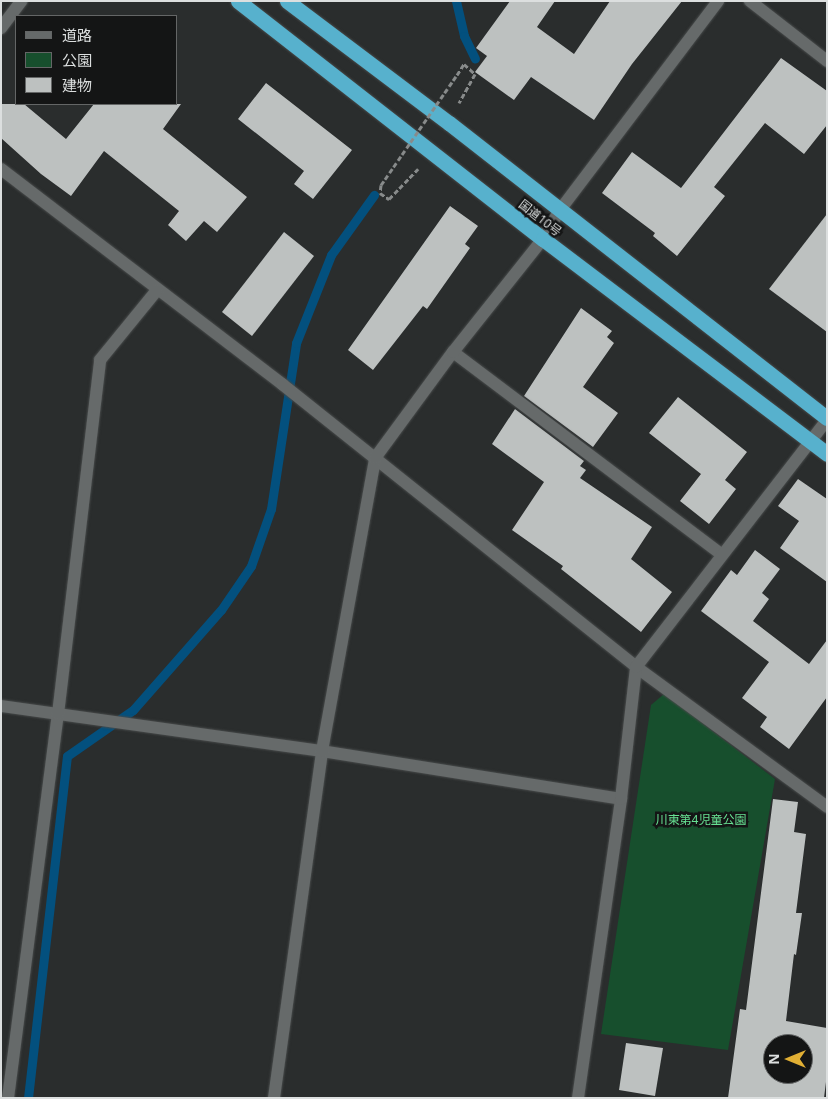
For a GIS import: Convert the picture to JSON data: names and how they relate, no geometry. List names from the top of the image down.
{
  "streets": {
    "highway": ["国道10号"]
  },
  "parks": ["川東第4児童公園"],
  "legend": ["道路", "公園", "建物"],
  "north": "left"
}
